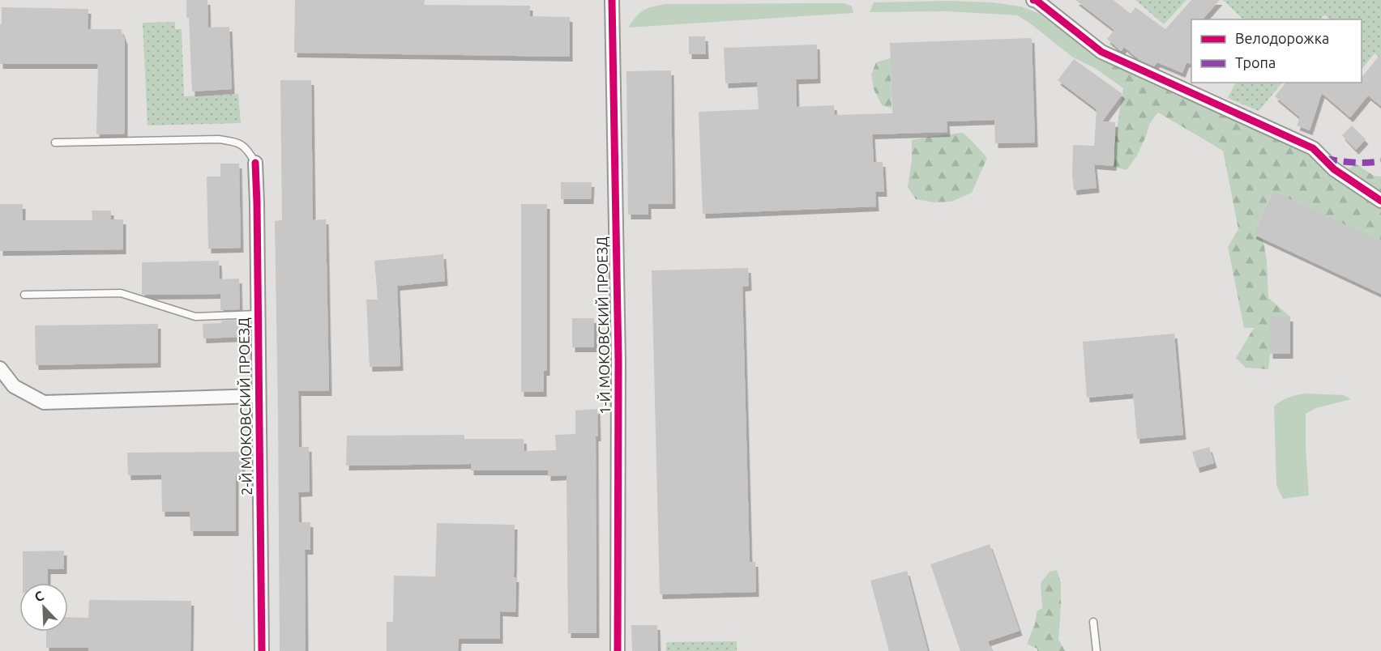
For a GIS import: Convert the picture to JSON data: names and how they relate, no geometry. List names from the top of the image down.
{
  "streets": {
    "street": ["1-Й МОКОВСКИЙ ПРОЕЗД", "2-Й МОКОВСКИЙ ПРОЕЗД"]
  },
  "legend": ["Велодорожка", "Тропа"],
  "north": "top left"
}
